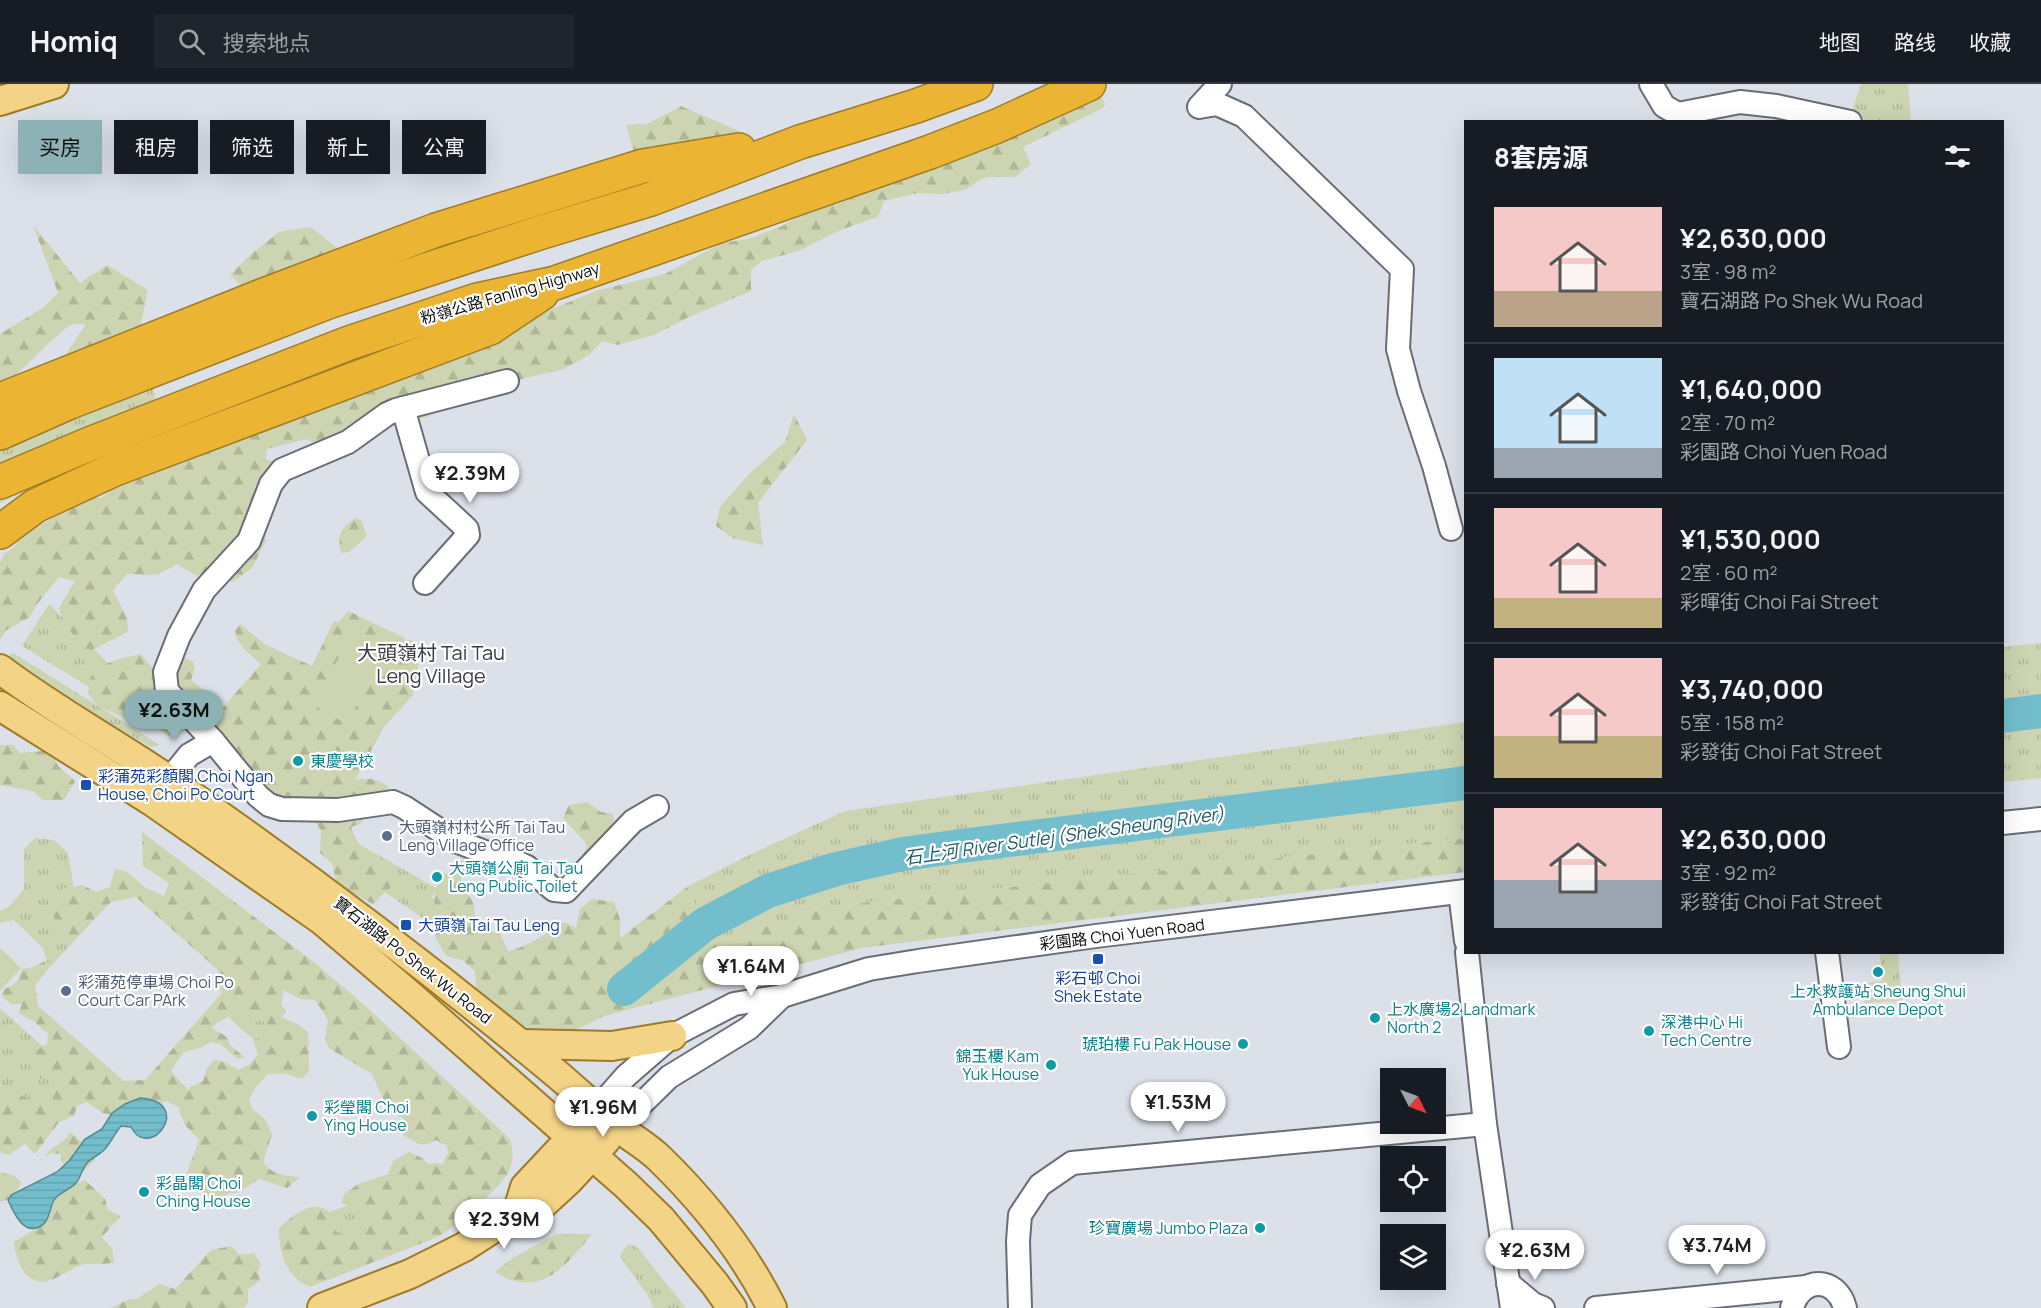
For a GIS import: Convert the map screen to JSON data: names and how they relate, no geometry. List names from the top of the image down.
{
  "streets": {
    "highway": ["粉嶺公路 Fanling Highway"],
    "main road": ["彩園路 Choi Yuen Road", "寶石湖路 Po Shek Wu Road"]
  },
  "crossings": [
    ["彩園路 Choi Yuen Road", "寶石湖路 Po Shek Wu Road"]
  ],
  "districts": ["大頭嶺村 Tai Tau Leng Village"],
  "water": ["石上河 River Sutlej (Shek Sheung River)"],
  "places": {
    "other": [
      "東慶學校",
      "大頭嶺村村公所 Tai Tau Leng Village Office",
      "大頭嶺公廁 Tai Tau Leng Public Toilet",
      "上水救護站 Sheung Shui Ambulance Depot",
      "彩蒲苑停車場 Choi Po Court Car PArk",
      "上水廣場2 Landmark North 2",
      "深港中心 Hi Tech Centre",
      "琥珀樓 Fu Pak House",
      "錦玉樓 Kam Yuk House",
      "彩瑩閣 Choi Ying House",
      "彩晶閣 Choi Ching House",
      "珍寶廣場 Jumbo Plaza"
    ],
    "transit": ["彩蒲苑彩顏閣 Choi Ngan House, Choi Po Court", "大頭嶺 Tai Tau Leng", "彩石邨 Choi Shek Estate"]
  },
  "north": "bottom right",
  "page": {
    "header": "Homiq",
    "search": "搜索地点",
    "nav": ["地图", "路线", "收藏"],
    "chip": [
      "买房",
      "租房",
      "筛选",
      "新上",
      "公寓"
    ],
    "heading": "8套房源",
    "list": [
      {
        "name": "¥2,630,000",
        "note": "3室 · 98 m² · 寶石湖路 Po Shek Wu Road"
      },
      {
        "name": "¥1,640,000",
        "note": "2室 · 70 m² · 彩園路 Choi Yuen Road"
      },
      {
        "name": "¥1,530,000",
        "note": "2室 · 60 m² · 彩暉街 Choi Fai Street"
      },
      {
        "name": "¥3,740,000",
        "note": "5室 · 158 m² · 彩發街 Choi Fat Street"
      },
      {
        "name": "¥2,630,000",
        "note": "3室 · 92 m² · 彩發街 Choi Fat Street"
      }
    ],
    "price": [
      "¥2.39M",
      "¥2.63M",
      "¥1.64M",
      "¥1.53M",
      "¥1.96M",
      "¥2.39M",
      "¥3.74M",
      "¥2.63M"
    ]
  }
}
